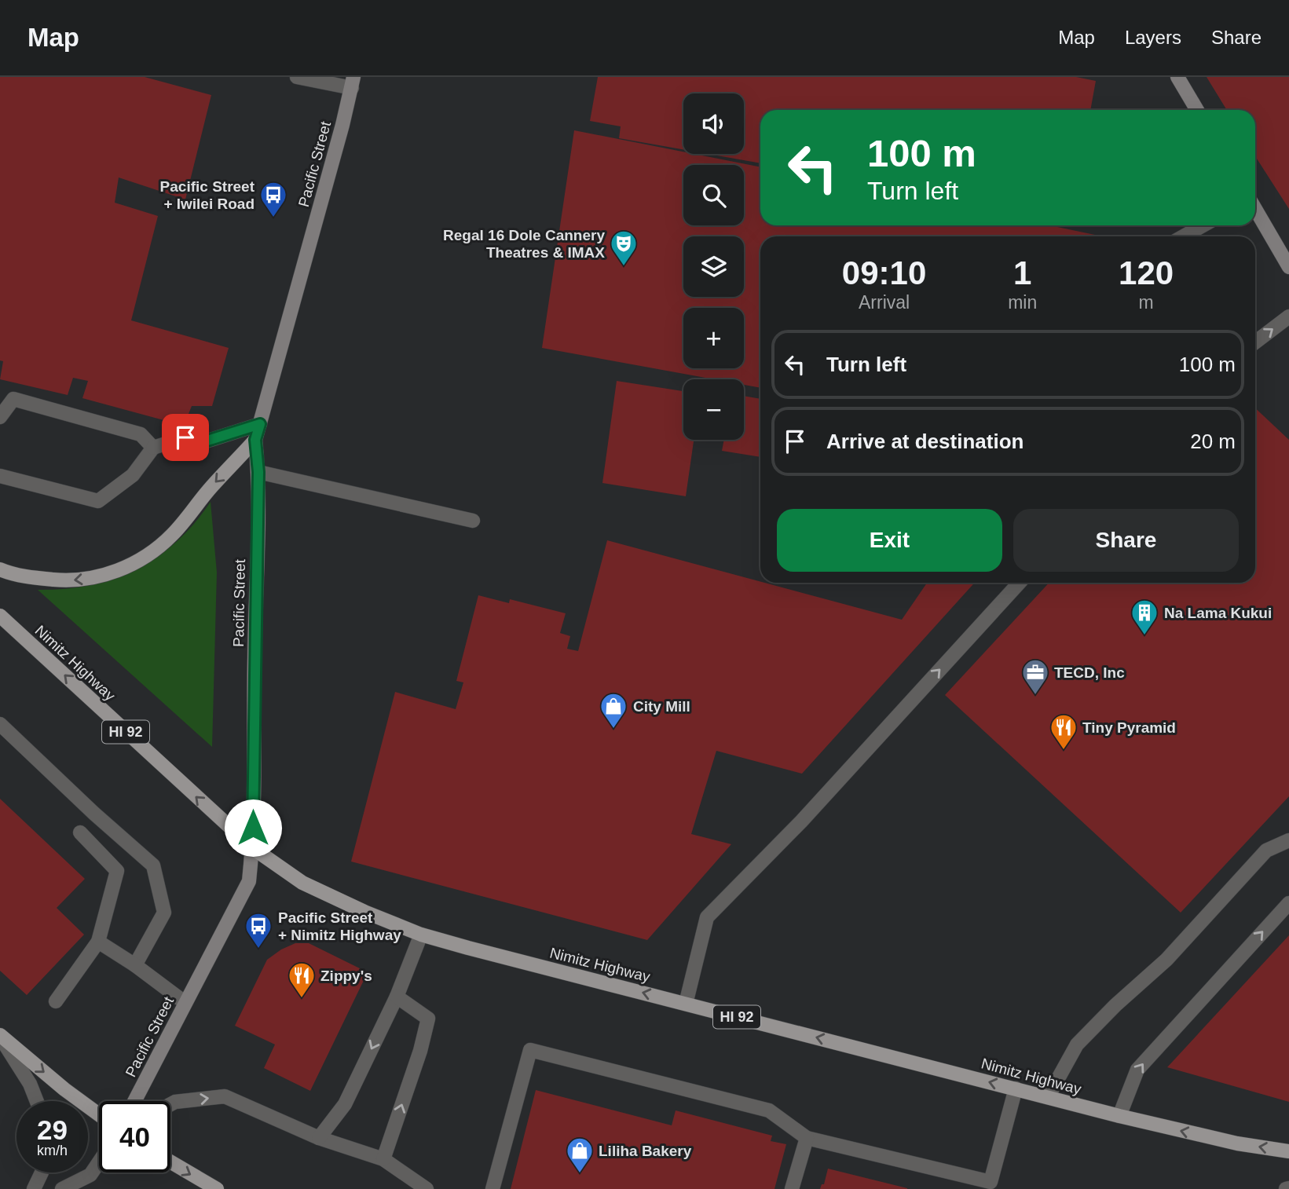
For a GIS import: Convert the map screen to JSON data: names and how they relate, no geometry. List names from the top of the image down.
{
  "streets": {
    "main road": ["Nimitz Highway", "HI 92"],
    "street": ["Pacific Street"]
  },
  "crossings": [
    ["Pacific Street", "Nimitz Highway"]
  ],
  "one_way": ["Nimitz Highway"],
  "places": {
    "bus stop": ["Pacific Street + Iwilei Road", "Pacific Street + Nimitz Highway"],
    "theatre": ["Regal 16 Dole Cannery Theatres & IMAX"],
    "building": ["Na Lama Kukui"],
    "office": ["TECD, Inc"],
    "shop": ["City Mill", "Liliha Bakery"],
    "restaurant": ["Tiny Pyramid", "Zippy's"]
  },
  "page": {
    "header": "Map",
    "nav": ["Map", "Layers", "Share"],
    "map_buttons": ["+", "−"],
    "turn": ["100 m", "Turn left"],
    "eta": [
      "09:10",
      "Arrival",
      "1",
      "min",
      "120",
      "m"
    ],
    "list": [
      {
        "name": "Turn left",
        "value": "100 m"
      },
      {
        "name": "Arrive at destination",
        "value": "20 m"
      }
    ],
    "buttons": ["Exit", "Share"],
    "speed": "29 km/h",
    "limit": "40"
  }
}
